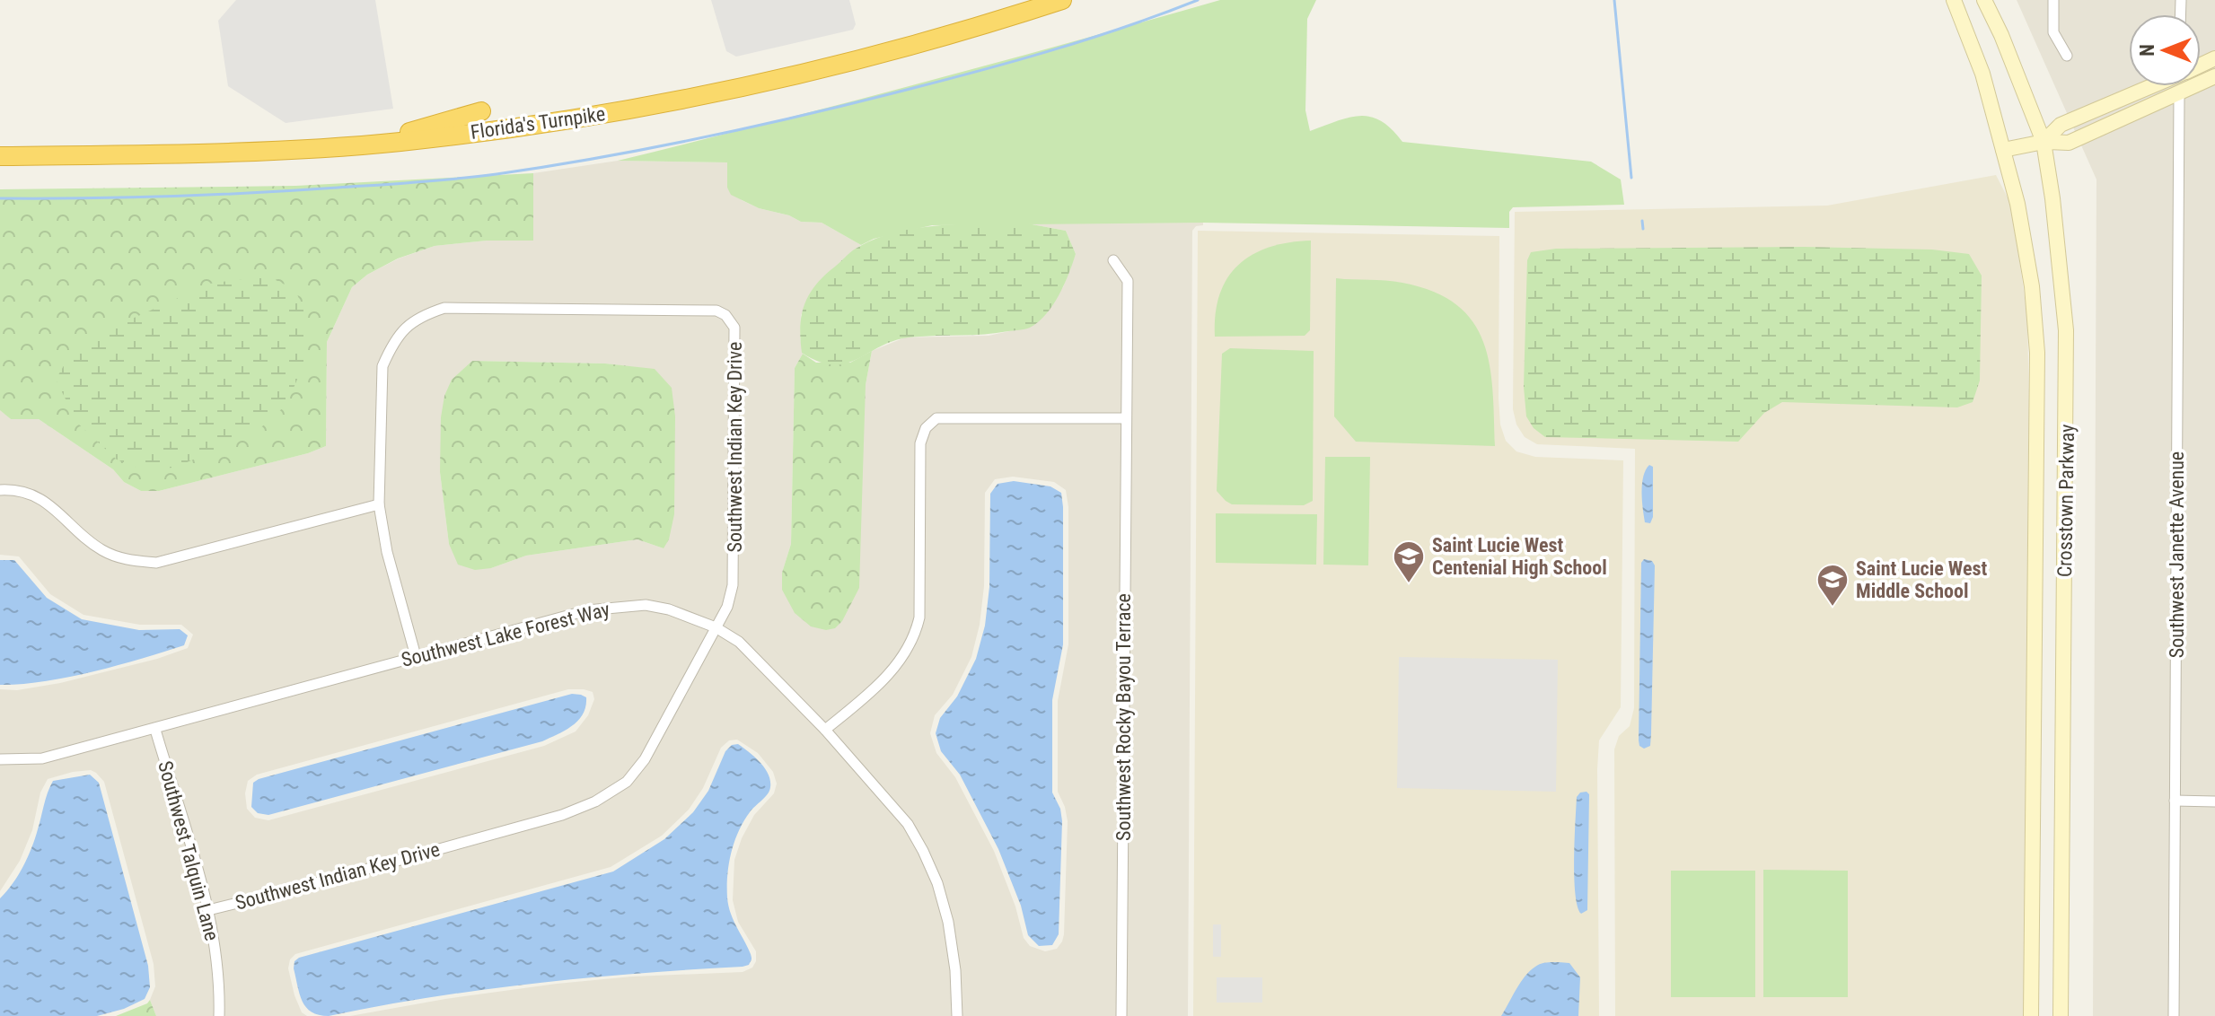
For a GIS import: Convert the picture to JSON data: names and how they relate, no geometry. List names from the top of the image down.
{
  "streets": {
    "highway": ["Florida's Turnpike"],
    "main road": ["Crosstown Parkway"],
    "street": [
      "Southwest Indian Key Drive",
      "Southwest Janette Avenue",
      "Southwest Lake Forest Way",
      "Southwest Rocky Bayou Terrace",
      "Southwest Talquin Lane"
    ]
  },
  "crossings": [
    ["Southwest Indian Key Drive", "Southwest Lake Forest Way"],
    ["Southwest Indian Key Drive", "Southwest Talquin Lane"],
    ["Southwest Lake Forest Way", "Southwest Talquin Lane"]
  ],
  "places": {
    "school or university": ["Saint Lucie West Centenial High School", "Saint Lucie West Middle School"]
  },
  "north": "left"
}
